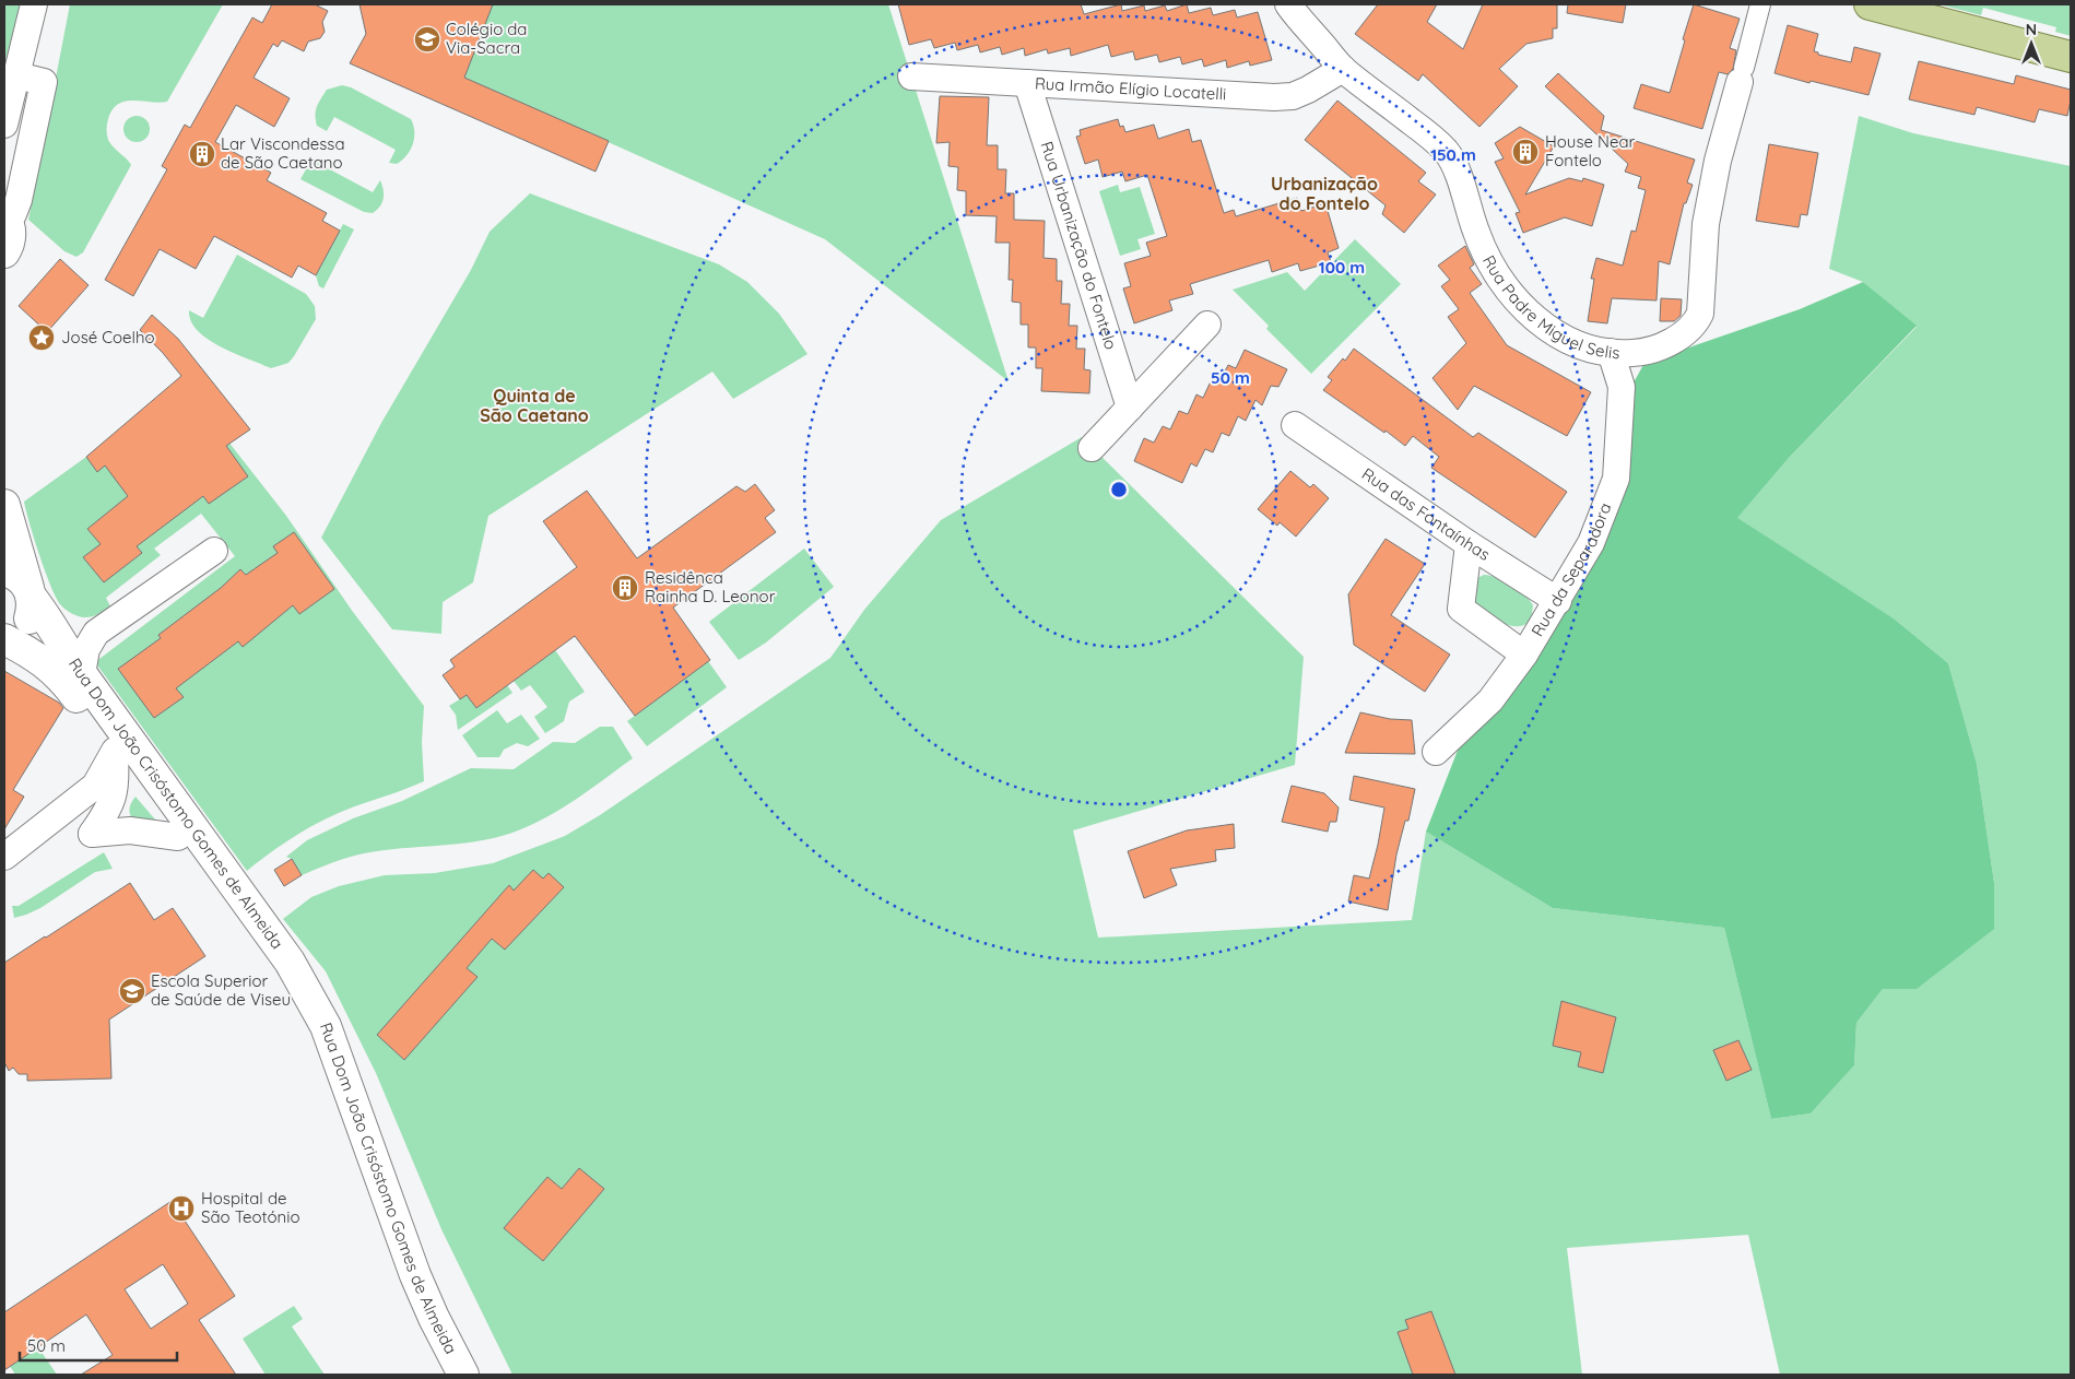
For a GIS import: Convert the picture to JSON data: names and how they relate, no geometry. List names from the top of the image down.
{
  "streets": {
    "street": [
      "Rua Irmão Elígio Locatelli",
      "Rua Urbanização do Fontelo",
      "Rua Padre Miguel Selis",
      "Rua das Fontaínhas",
      "Rua da Separadora",
      "Rua Dom João Crisóstomo Gomes de Almeida"
    ]
  },
  "crossings": [
    ["Rua Irmão Elígio Locatelli", "Rua Urbanização do Fontelo"],
    ["Rua Irmão Elígio Locatelli", "Rua Padre Miguel Selis"],
    ["Rua Padre Miguel Selis", "Rua da Separadora"],
    ["Rua das Fontaínhas", "Rua da Separadora"]
  ],
  "districts": ["Urbanização do Fontelo", "Quinta de São Caetano"],
  "places": {
    "school or university": ["Colégio da Via-Sacra", "Escola Superior de Saúde de Viseu"],
    "building": ["House Near Fontelo", "Lar Viscondessa de São Caetano", "Residênca Rainha D. Leonor"],
    "place": ["José Coelho"],
    "hospital": ["Hospital de São Teotónio"]
  },
  "scale_bar": "50 m",
  "north": "top",
  "rings": ["150 m", "100 m", "50 m"]
}
